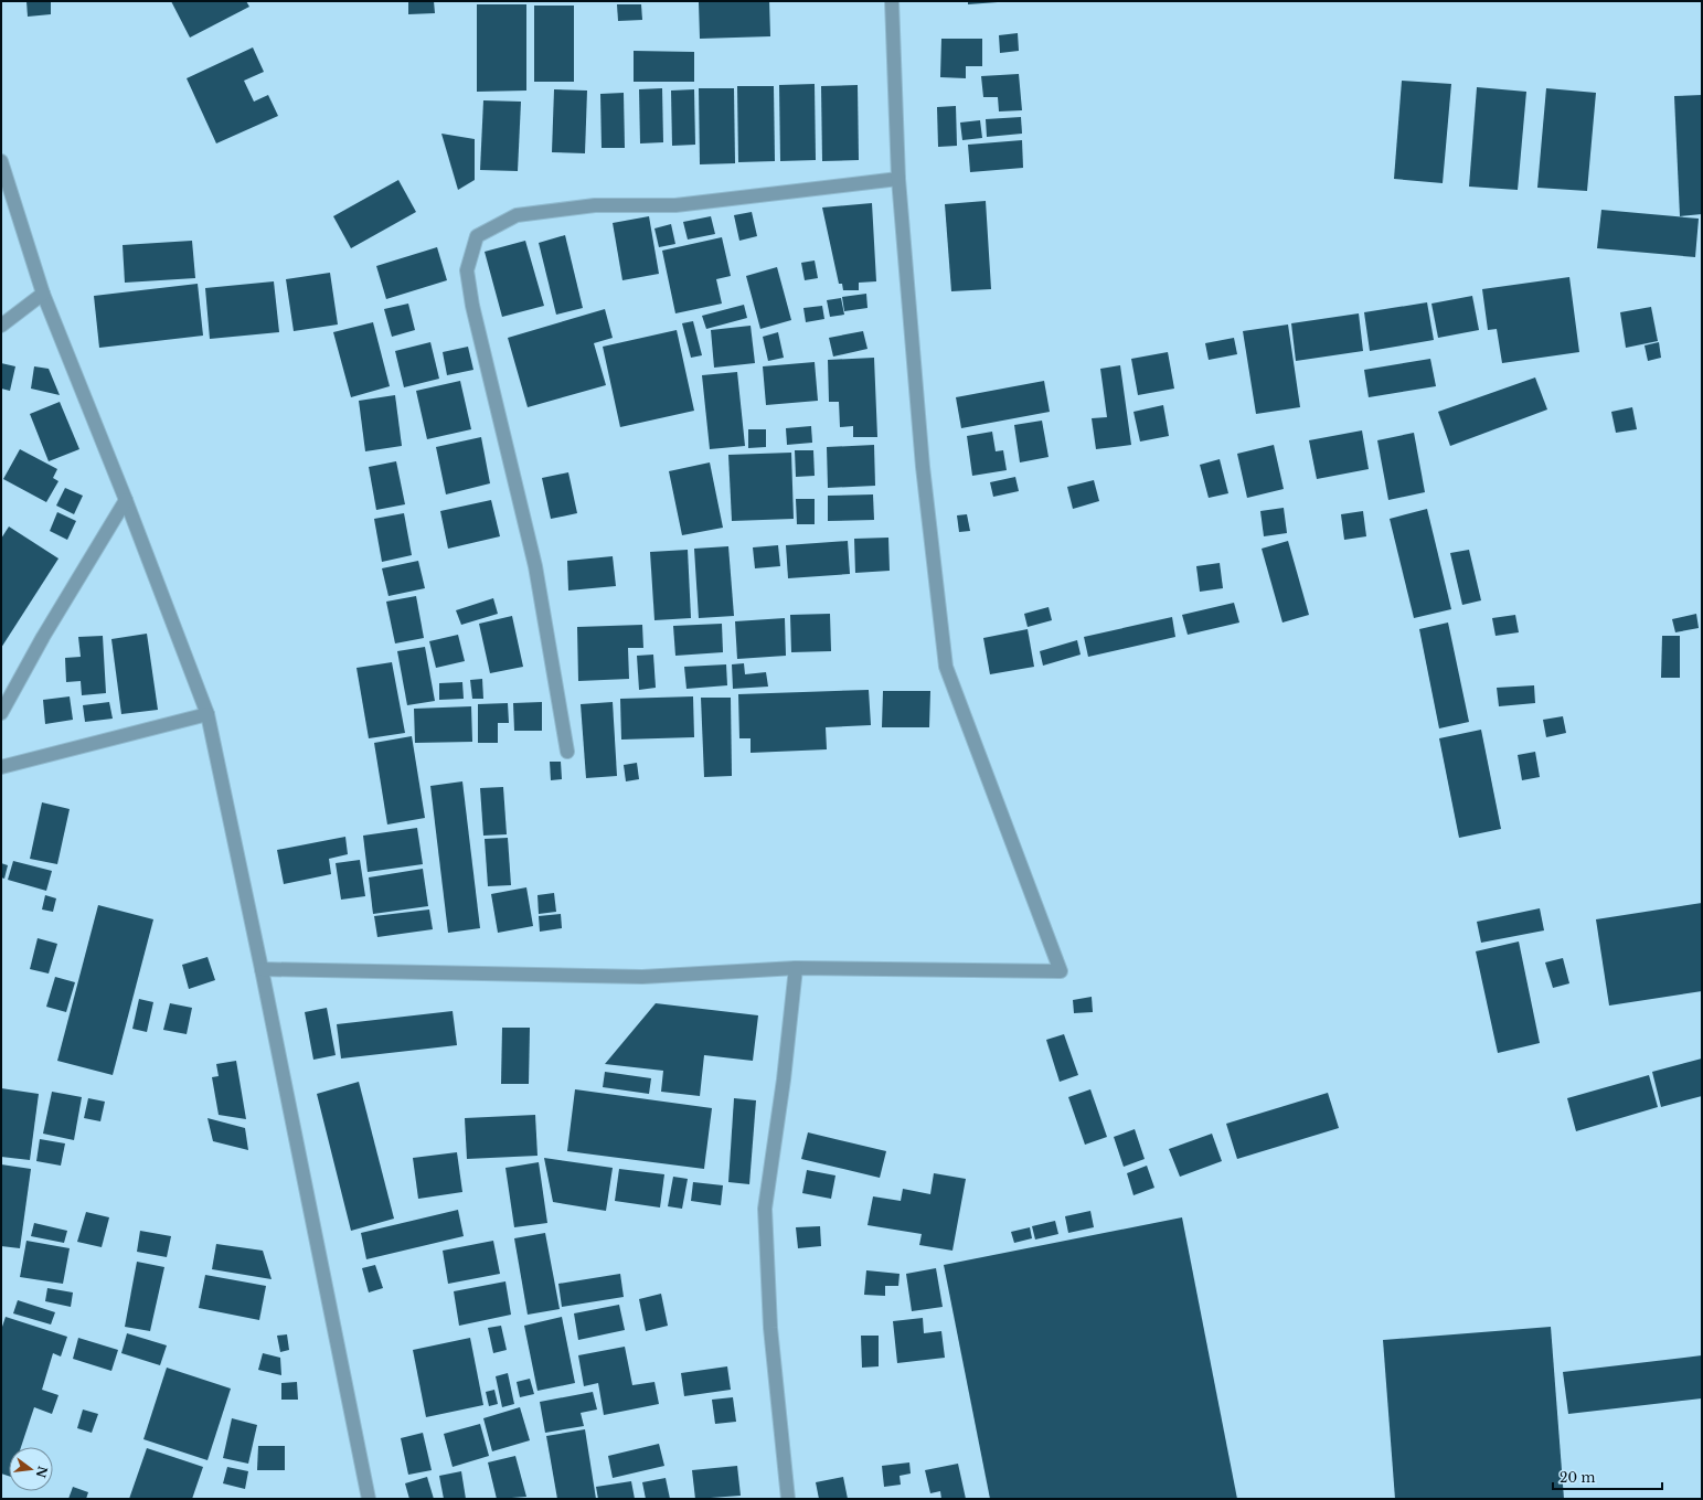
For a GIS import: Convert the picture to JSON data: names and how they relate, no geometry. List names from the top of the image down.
{
  "scale_bar": "20 m",
  "north": "right"
}
